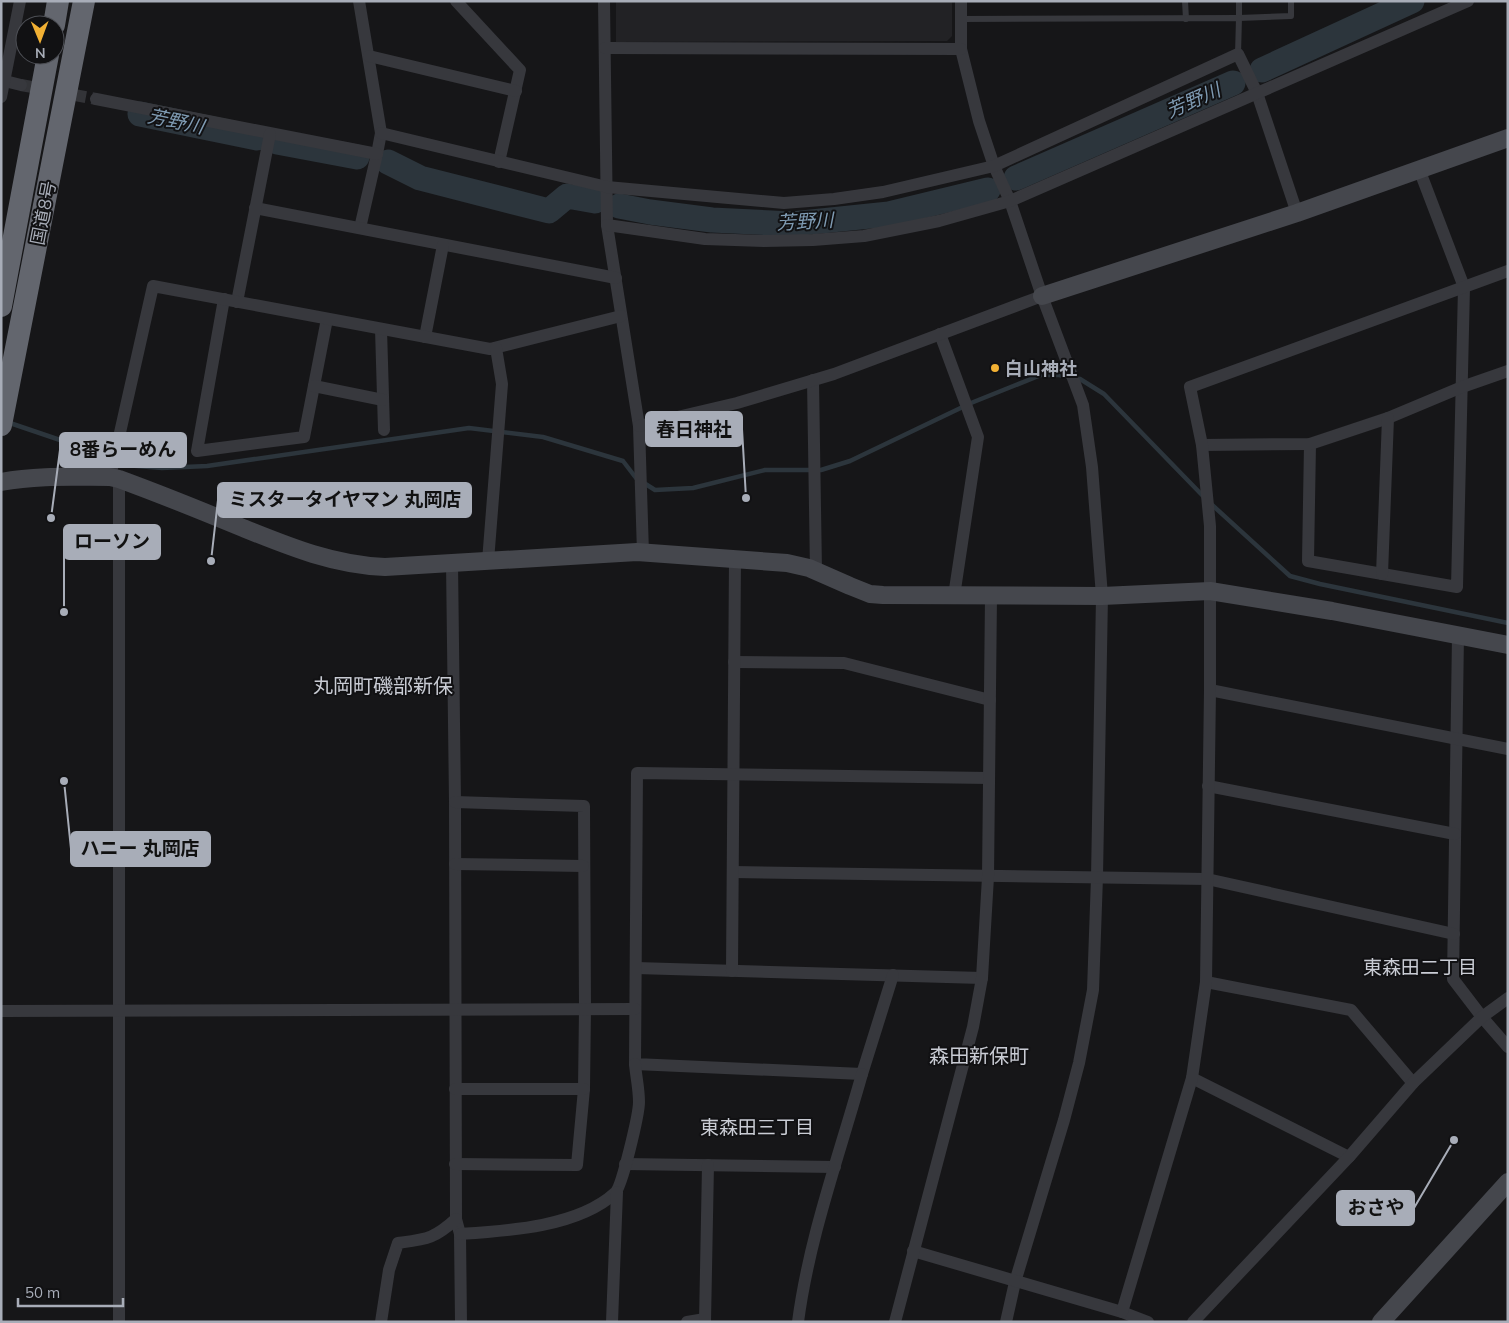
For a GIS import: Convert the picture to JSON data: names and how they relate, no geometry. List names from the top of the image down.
{
  "streets": {
    "highway": ["国道8号"]
  },
  "districts": [
    "丸岡町磯部新保",
    "東森田二丁目",
    "森田新保町",
    "東森田三丁目"
  ],
  "water": ["芳野川"],
  "places": [
    "白山神社",
    "春日神社",
    "8番らーめん",
    "ミスタータイヤマン 丸岡店",
    "ローソン",
    "ハニー 丸岡店",
    "おさや"
  ],
  "scale_bar": "50 m",
  "north": "bottom"
}
